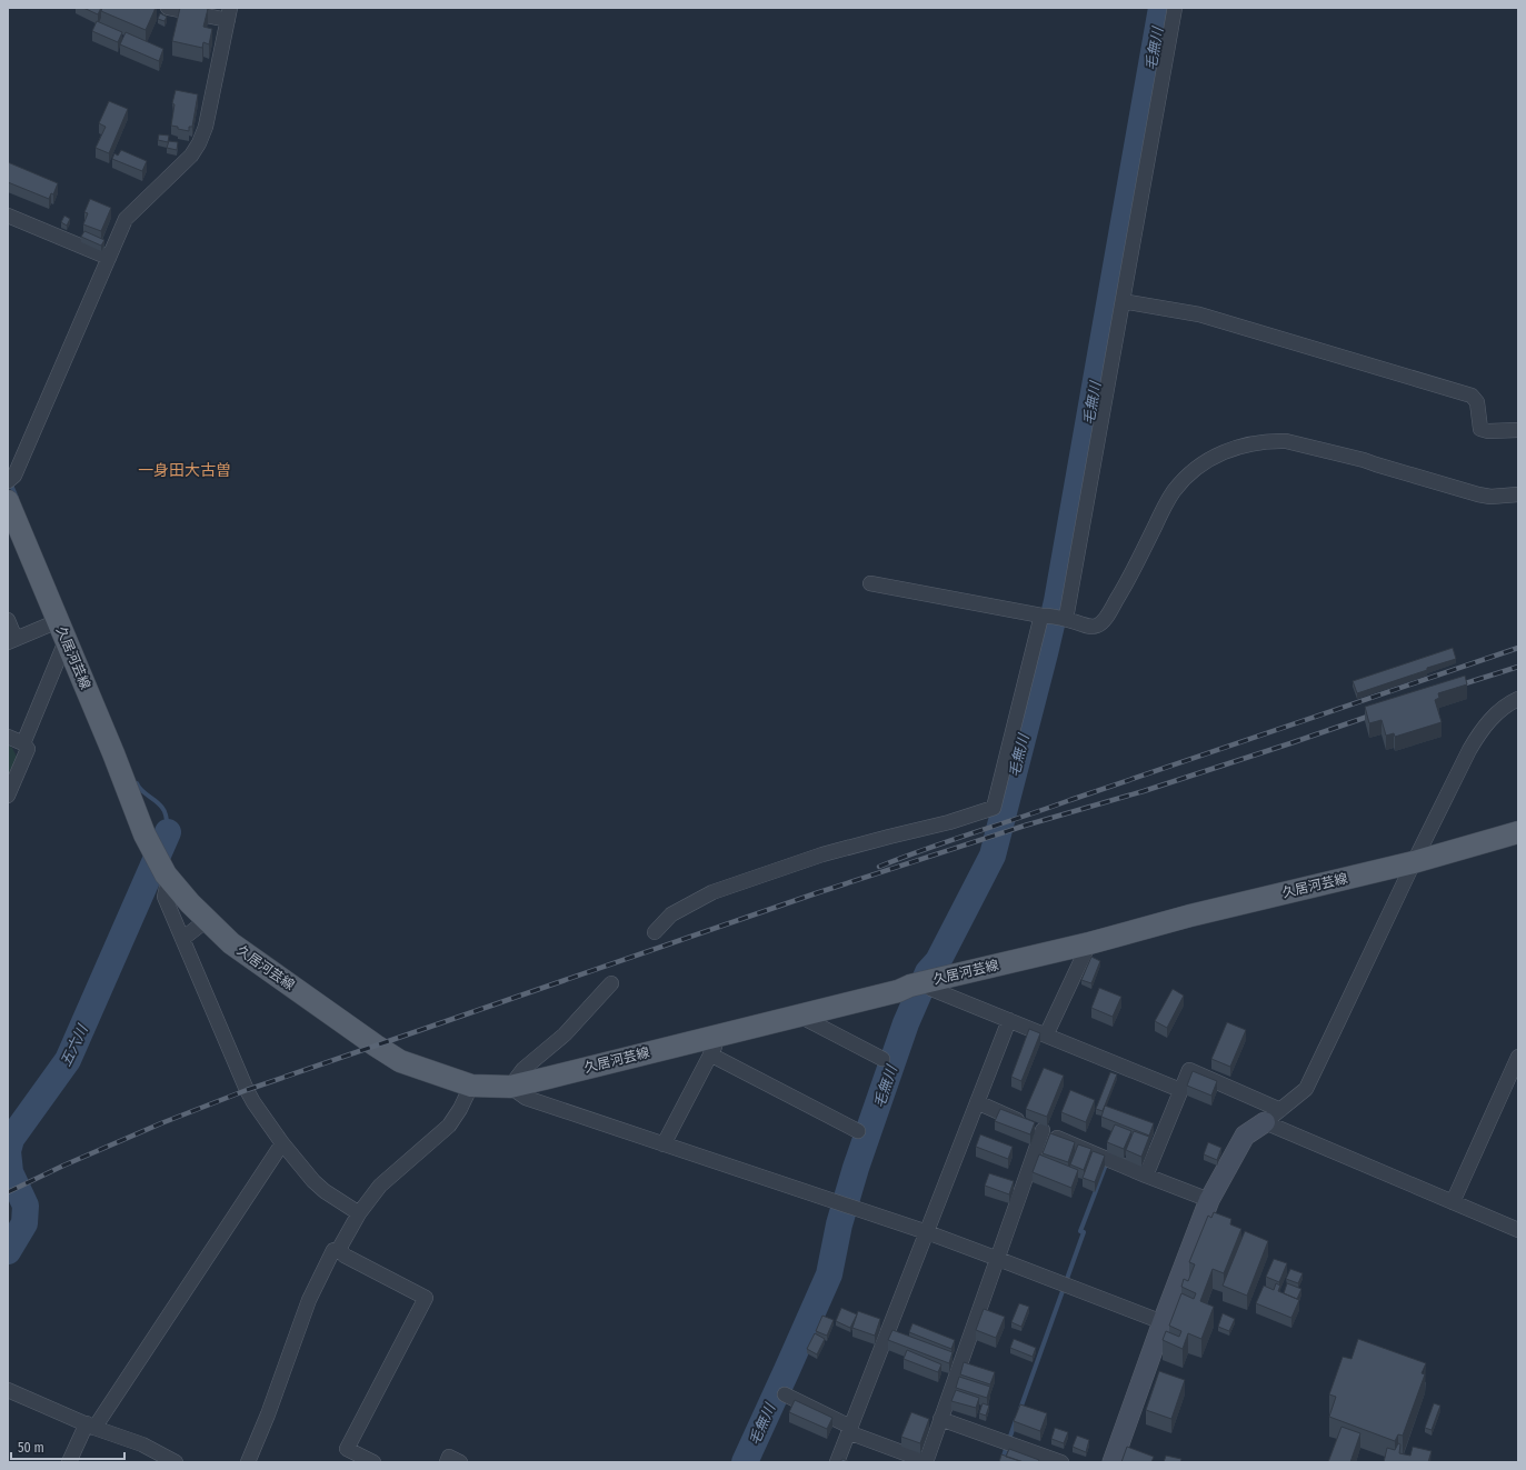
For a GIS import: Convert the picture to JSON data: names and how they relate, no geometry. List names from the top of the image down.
{
  "streets": {
    "main road": ["久居河芸線"]
  },
  "districts": ["一身田大古曽"],
  "water": ["毛無川", "五六川"],
  "scale_bar": "50 m"
}
